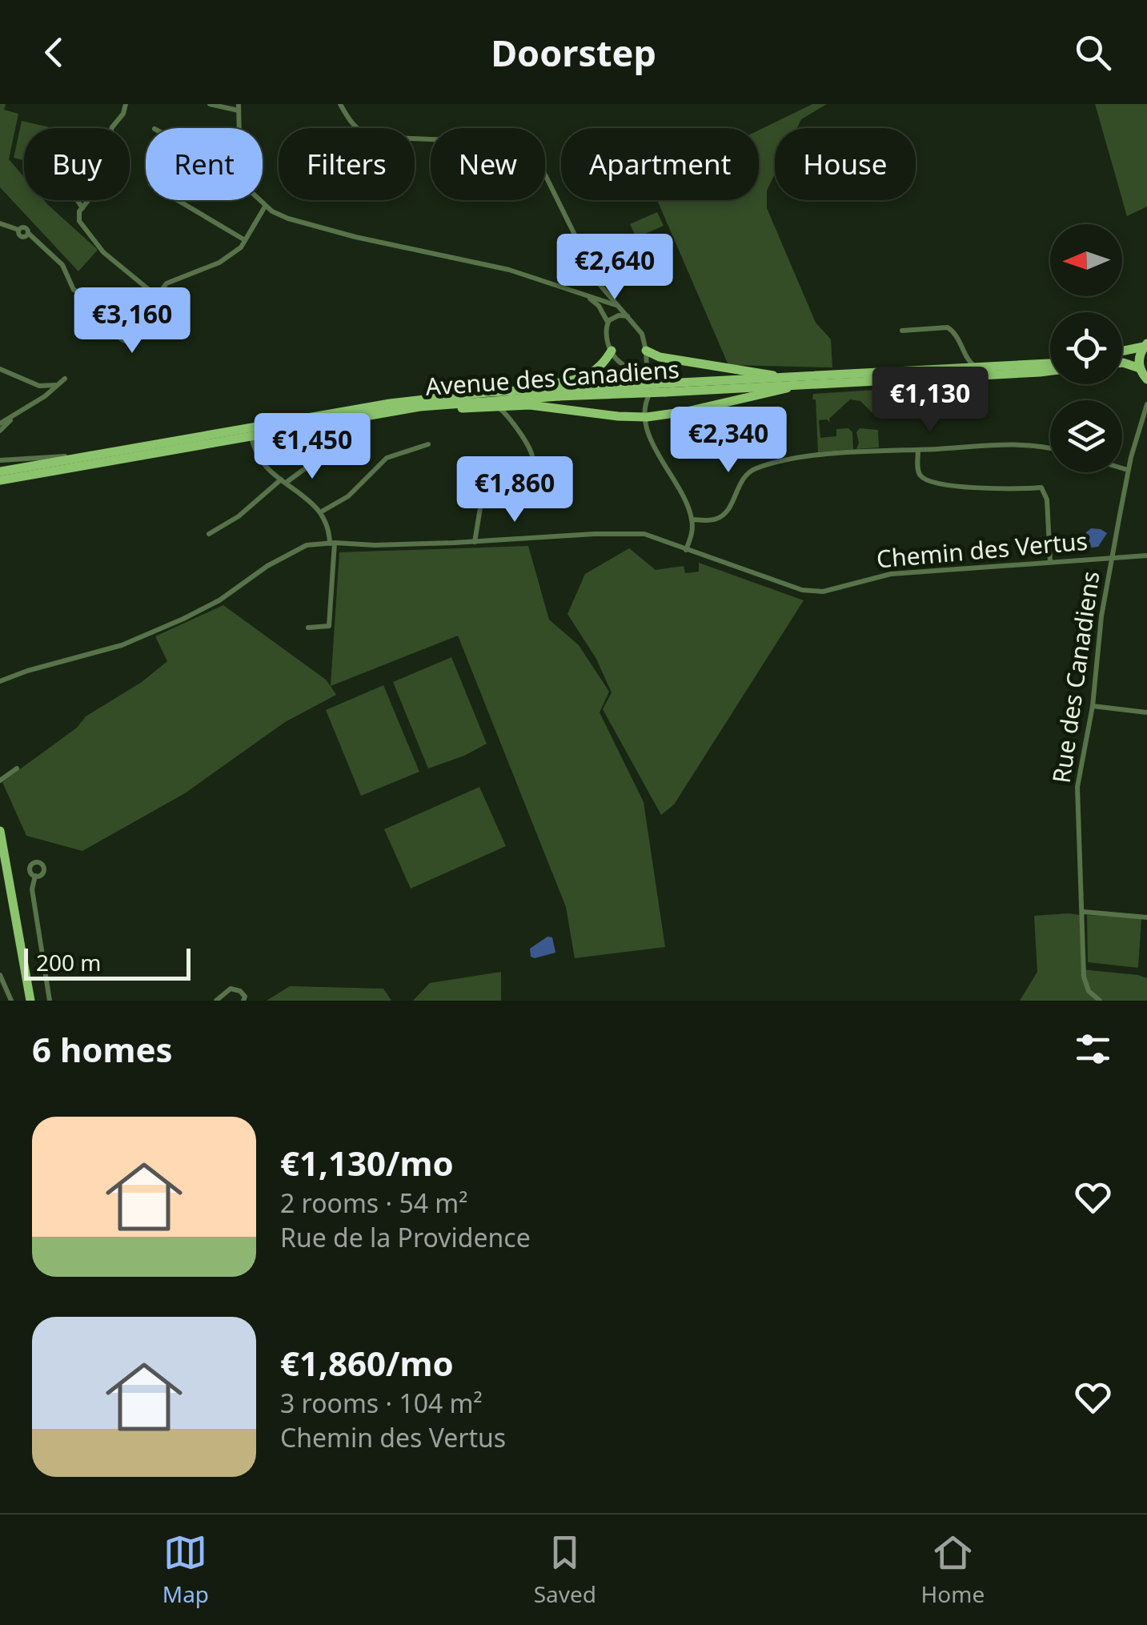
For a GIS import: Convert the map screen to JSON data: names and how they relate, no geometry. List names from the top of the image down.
{
  "streets": {
    "main road": ["Avenue des Canadiens"],
    "street": ["Chemin des Vertus", "Rue des Canadiens"]
  },
  "crossings": [
    ["Chemin des Vertus", "Rue des Canadiens"]
  ],
  "scale_bar": "200 m",
  "north": "left",
  "page": {
    "header": "Doorstep",
    "chip": [
      "Buy",
      "Rent",
      "Filters",
      "New",
      "Apartment",
      "House"
    ],
    "price": [
      "€2,640",
      "€3,160",
      "€1,130",
      "€2,340",
      "€1,450",
      "€1,860"
    ],
    "scale": "200 m",
    "heading": "6 homes",
    "list": [
      {
        "name": "€1,130/mo",
        "note": "2 rooms · 54 m² · Rue de la Providence"
      },
      {
        "name": "€1,860/mo",
        "note": "3 rooms · 104 m² · Chemin des Vertus"
      }
    ],
    "tabs": ["Map", "Saved", "Home"]
  }
}
